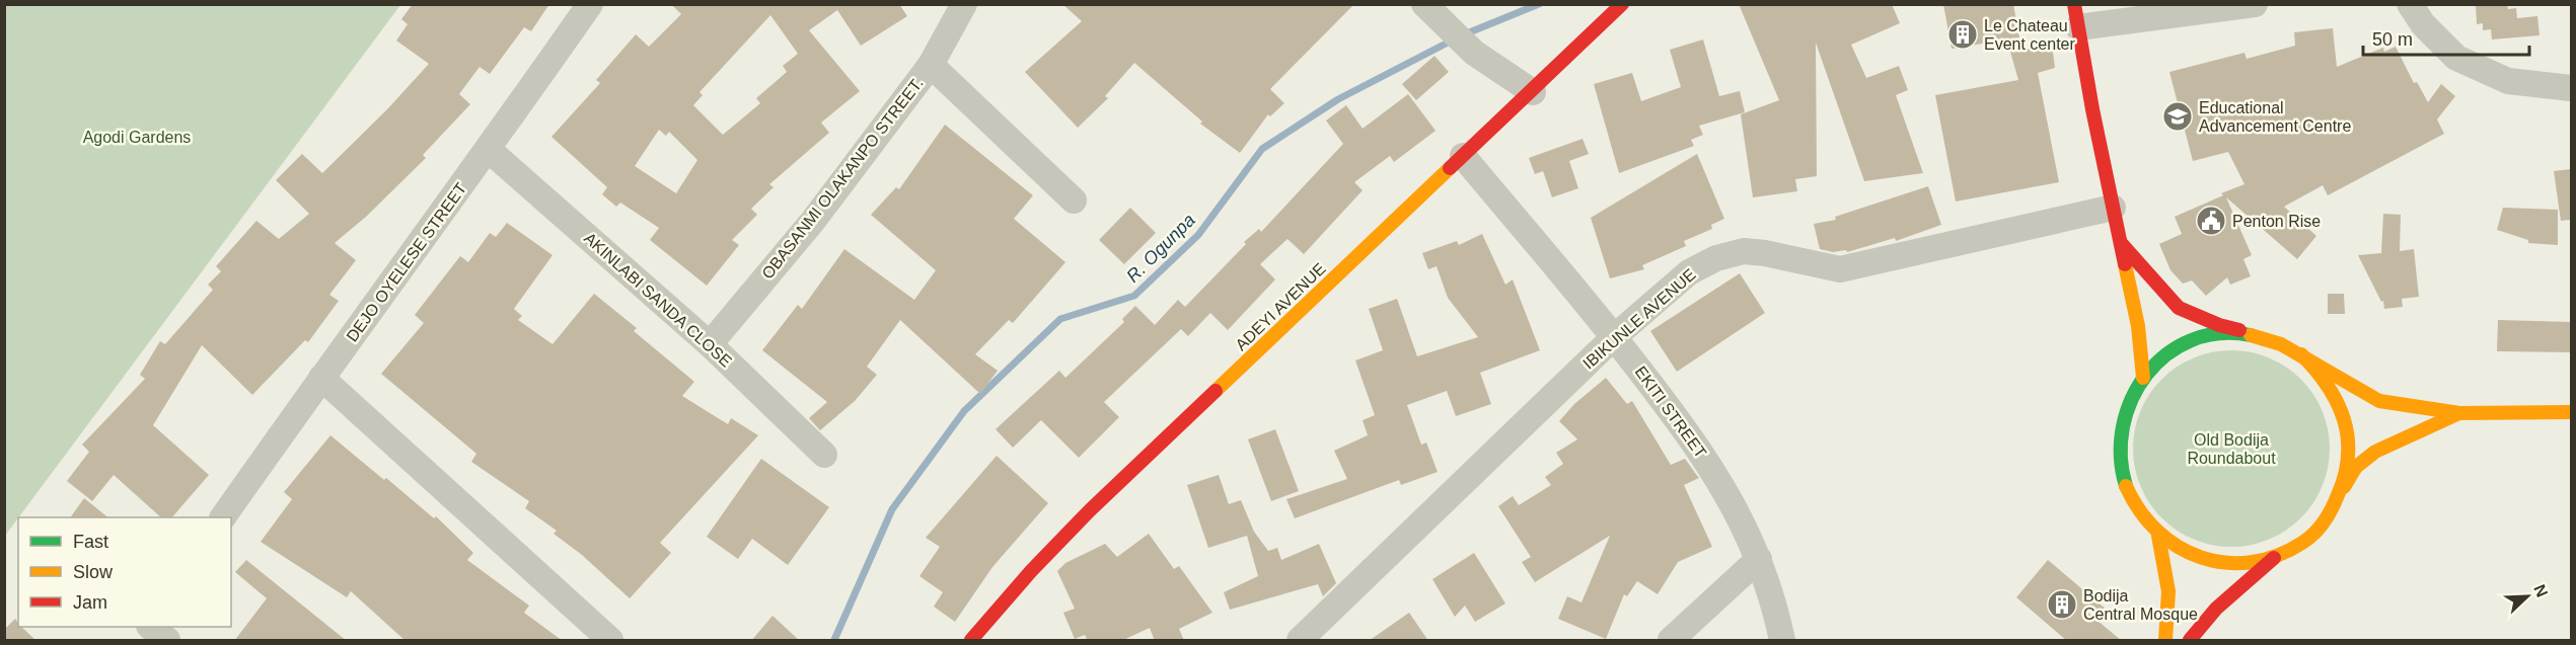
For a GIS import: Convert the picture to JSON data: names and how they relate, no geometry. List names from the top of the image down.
{
  "streets": {
    "main road": ["ADEYI AVENUE"],
    "street": [
      "OBASANMI OLAKANPO STREET.",
      "DEJO OYELESE STREET",
      "AKINLABI SANDA CLOSE",
      "IBIKUNLE AVENUE",
      "EKITI STREET"
    ]
  },
  "crossings": [
    ["OBASANMI OLAKANPO STREET.", "AKINLABI SANDA CLOSE"],
    ["DEJO OYELESE STREET", "AKINLABI SANDA CLOSE"],
    ["ADEYI AVENUE", "EKITI STREET"],
    ["IBIKUNLE AVENUE", "EKITI STREET"]
  ],
  "water": ["R. Ogunpa"],
  "parks": ["Agodi Gardens", "Old Bodija Roundabout"],
  "places": {
    "building": ["Le Chateau Event center", "Bodija Central Mosque"],
    "school or university": ["Educational Advancement Centre"],
    "public building": ["Penton Rise"]
  },
  "legend": ["Fast", "Slow", "Jam"],
  "scale_bar": "50 m",
  "north": "top right"
}
